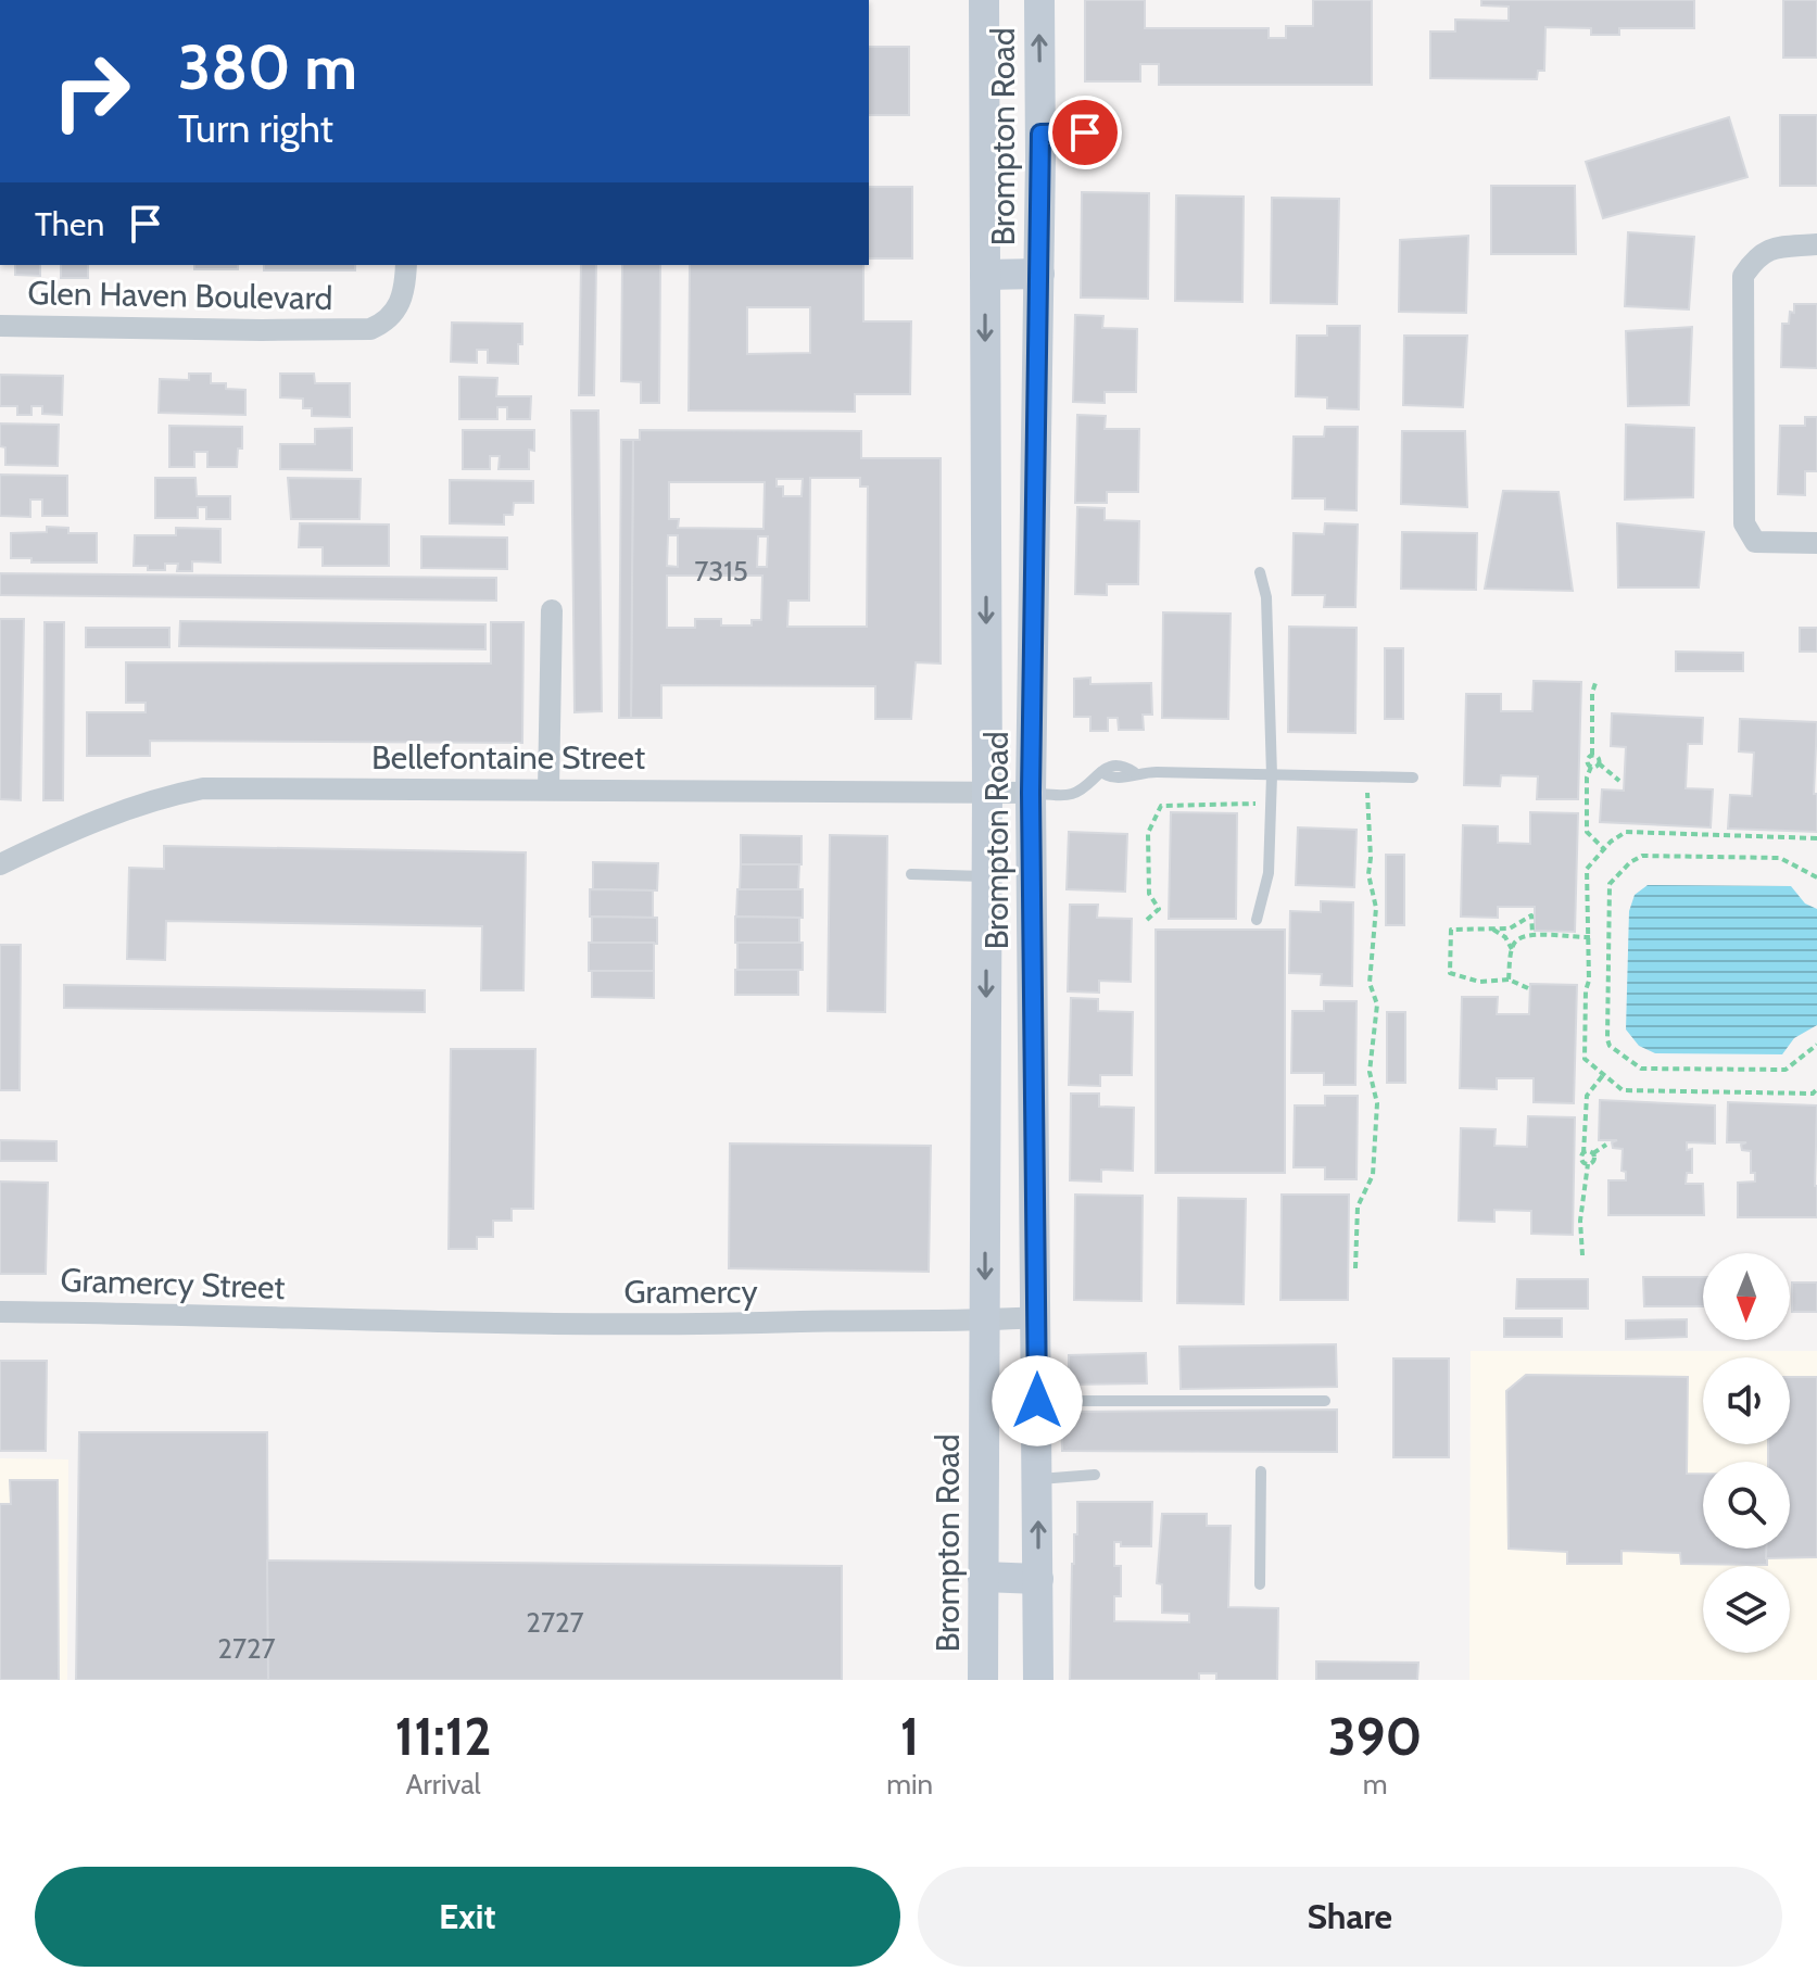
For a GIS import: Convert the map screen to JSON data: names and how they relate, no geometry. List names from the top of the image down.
{
  "streets": {
    "street": [
      "Brompton Road",
      "Glen Haven Boulevard",
      "Bellefontaine Street",
      "Gramercy Street",
      "Gramercy"
    ]
  },
  "crossings": [
    ["Brompton Road", "Bellefontaine Street"],
    ["Brompton Road", "Gramercy"],
    ["Gramercy Street", "Gramercy"]
  ],
  "house_numbers": ["7315", "2727", "2727"],
  "north": "bottom",
  "page": {
    "turn": ["380 m", "Turn right"],
    "then": "Then",
    "eta": [
      "11:12",
      "Arrival",
      "1",
      "min",
      "390",
      "m"
    ],
    "buttons": ["Exit", "Share"]
  }
}
